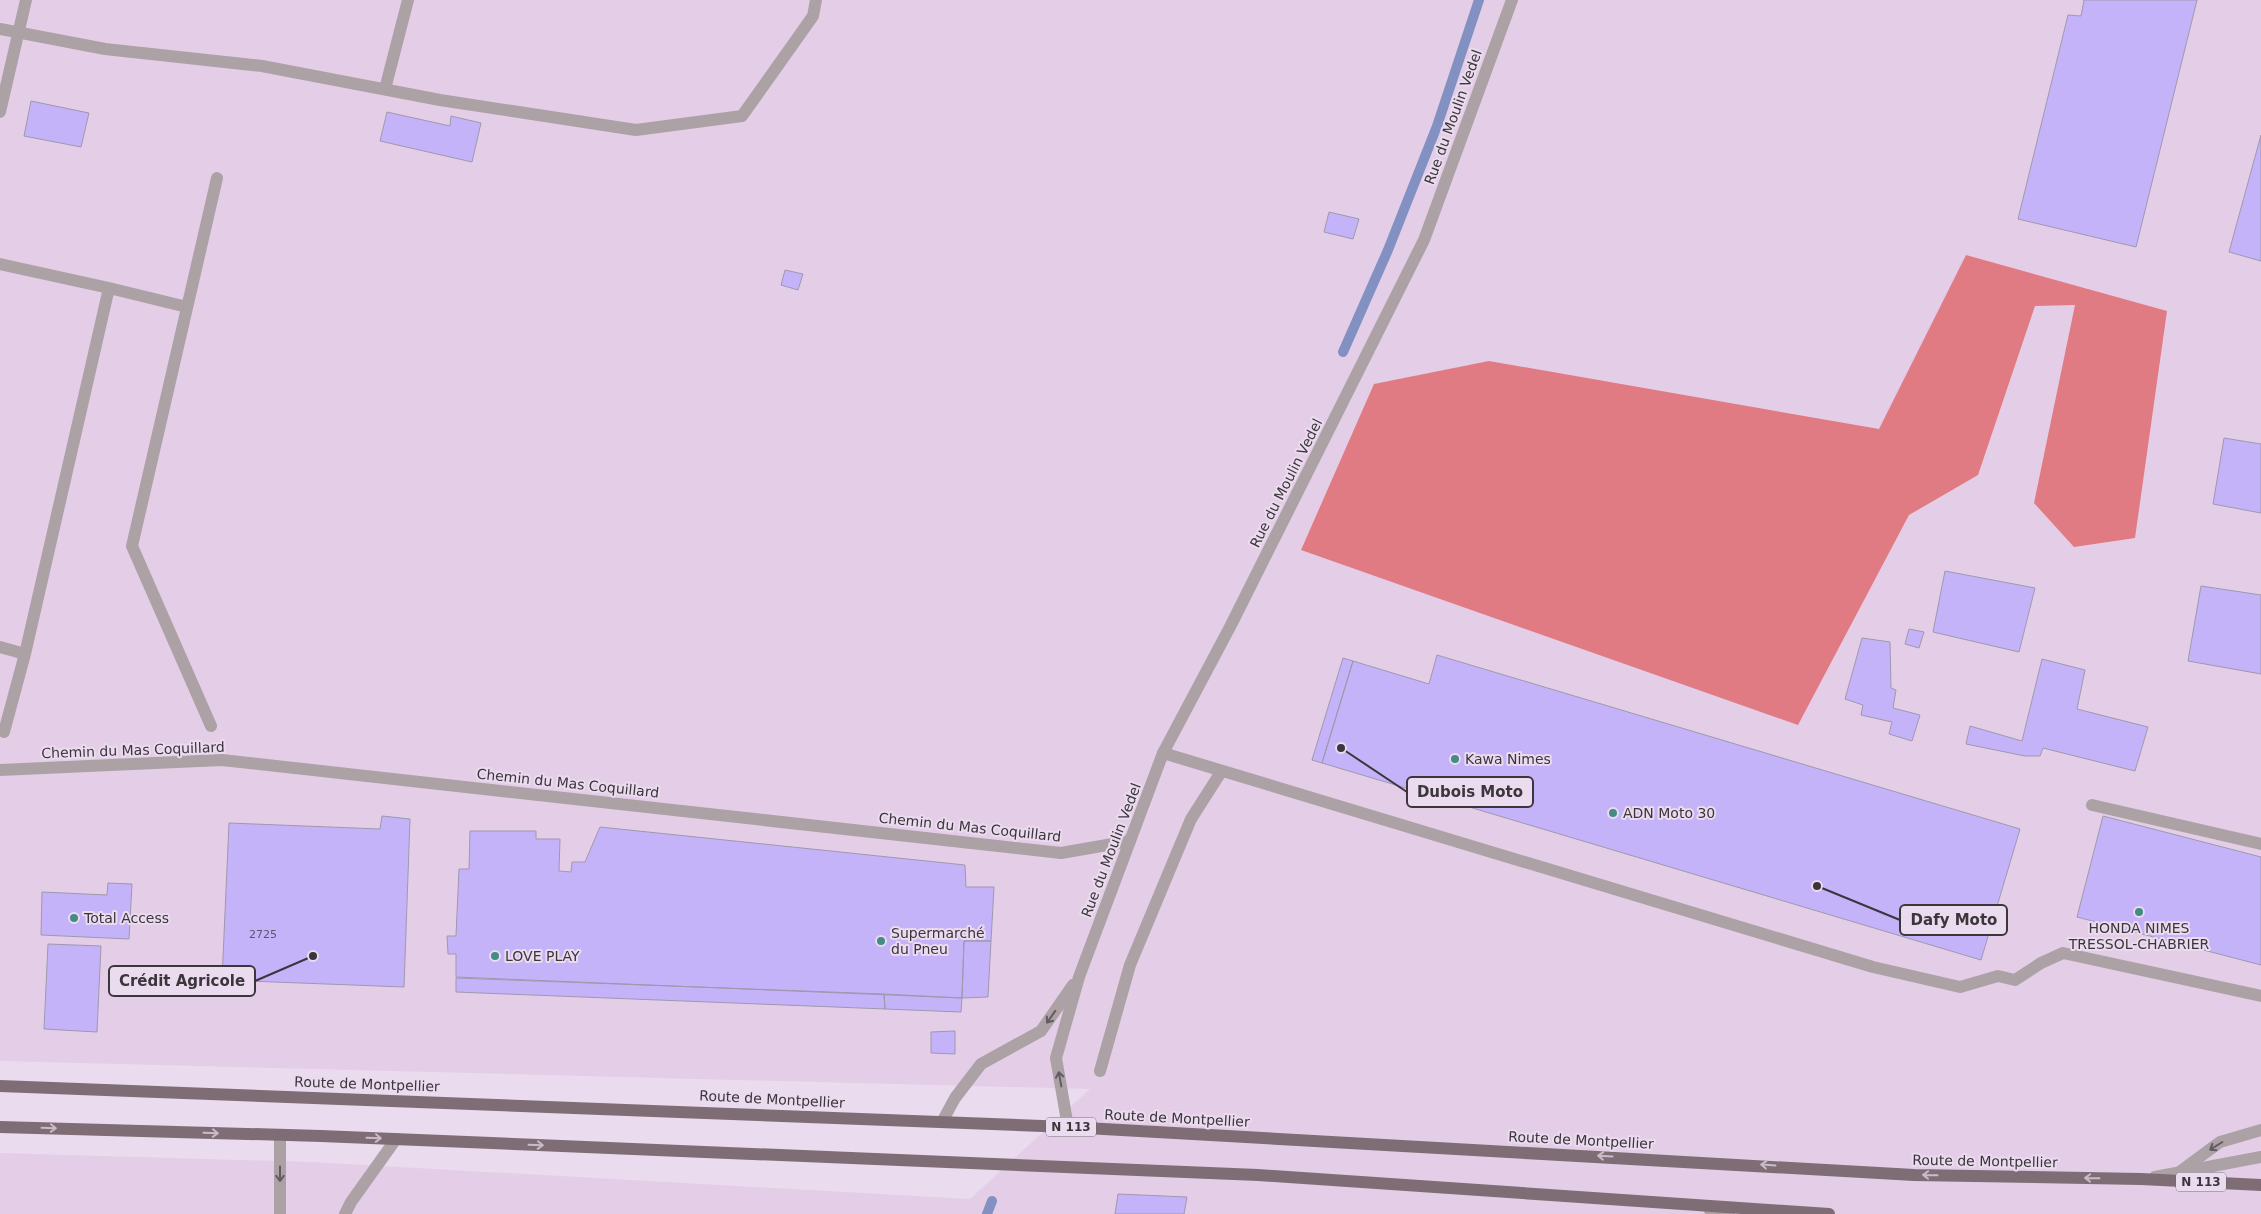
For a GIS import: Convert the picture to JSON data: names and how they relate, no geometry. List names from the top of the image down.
{
  "streets": {
    "main road": ["Route de Montpellier", "N 113"],
    "street": ["Rue du Moulin Vedel", "Chemin du Mas Coquillard"]
  },
  "crossings": [
    ["Rue du Moulin Vedel", "Chemin du Mas Coquillard"],
    ["Rue du Moulin Vedel", "Route de Montpellier"]
  ],
  "places": [
    "Dubois Moto",
    "Kawa Nimes",
    "ADN Moto 30",
    "Dafy Moto",
    "HONDA NIMES TRESSOL-CHABRIER",
    "Total Access",
    "Supermarché du Pneu",
    "Crédit Agricole",
    "LOVE PLAY"
  ],
  "house_numbers": ["2725"]
}
